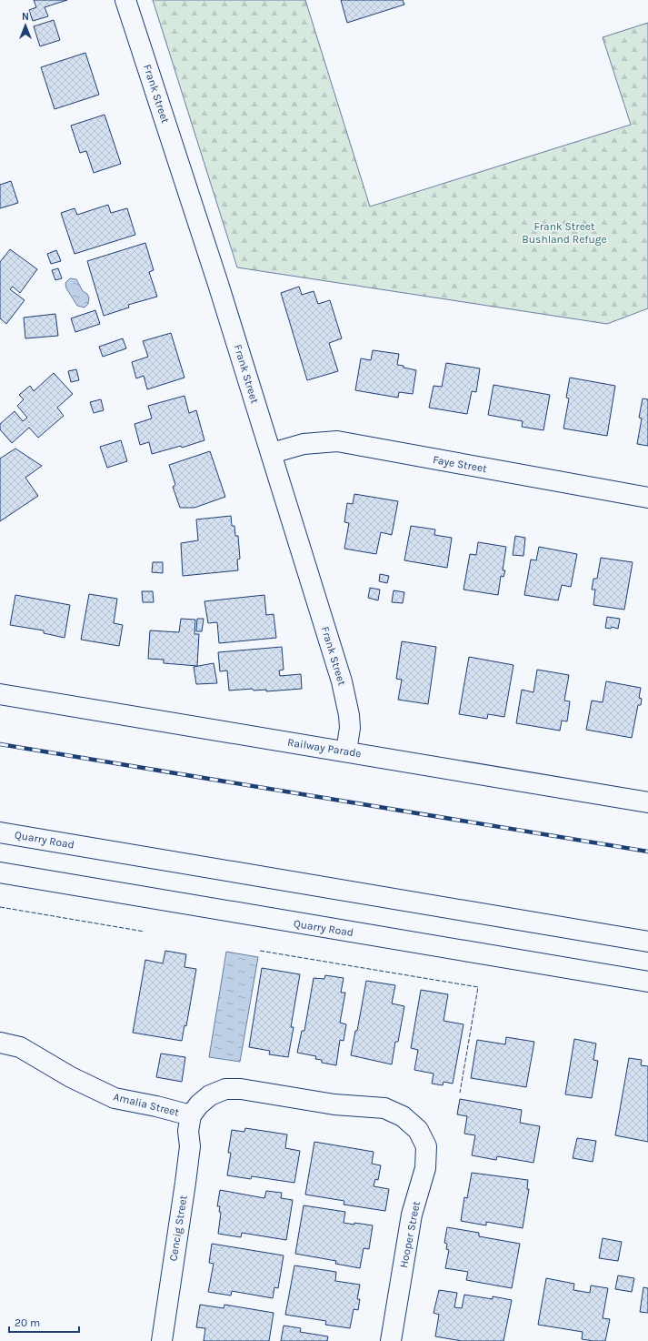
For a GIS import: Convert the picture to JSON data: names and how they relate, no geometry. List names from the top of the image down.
{
  "streets": {
    "street": [
      "Frank Street",
      "Faye Street",
      "Railway Parade",
      "Quarry Road",
      "Amalia Street",
      "Cencig Street",
      "Hooper Street"
    ]
  },
  "crossings": [
    ["Frank Street", "Faye Street"],
    ["Frank Street", "Railway Parade"],
    ["Amalia Street", "Cencig Street"],
    ["Amalia Street", "Hooper Street"]
  ],
  "parks": ["Frank Street Bushland Refuge"],
  "scale_bar": "20 m",
  "north": "top"
}
